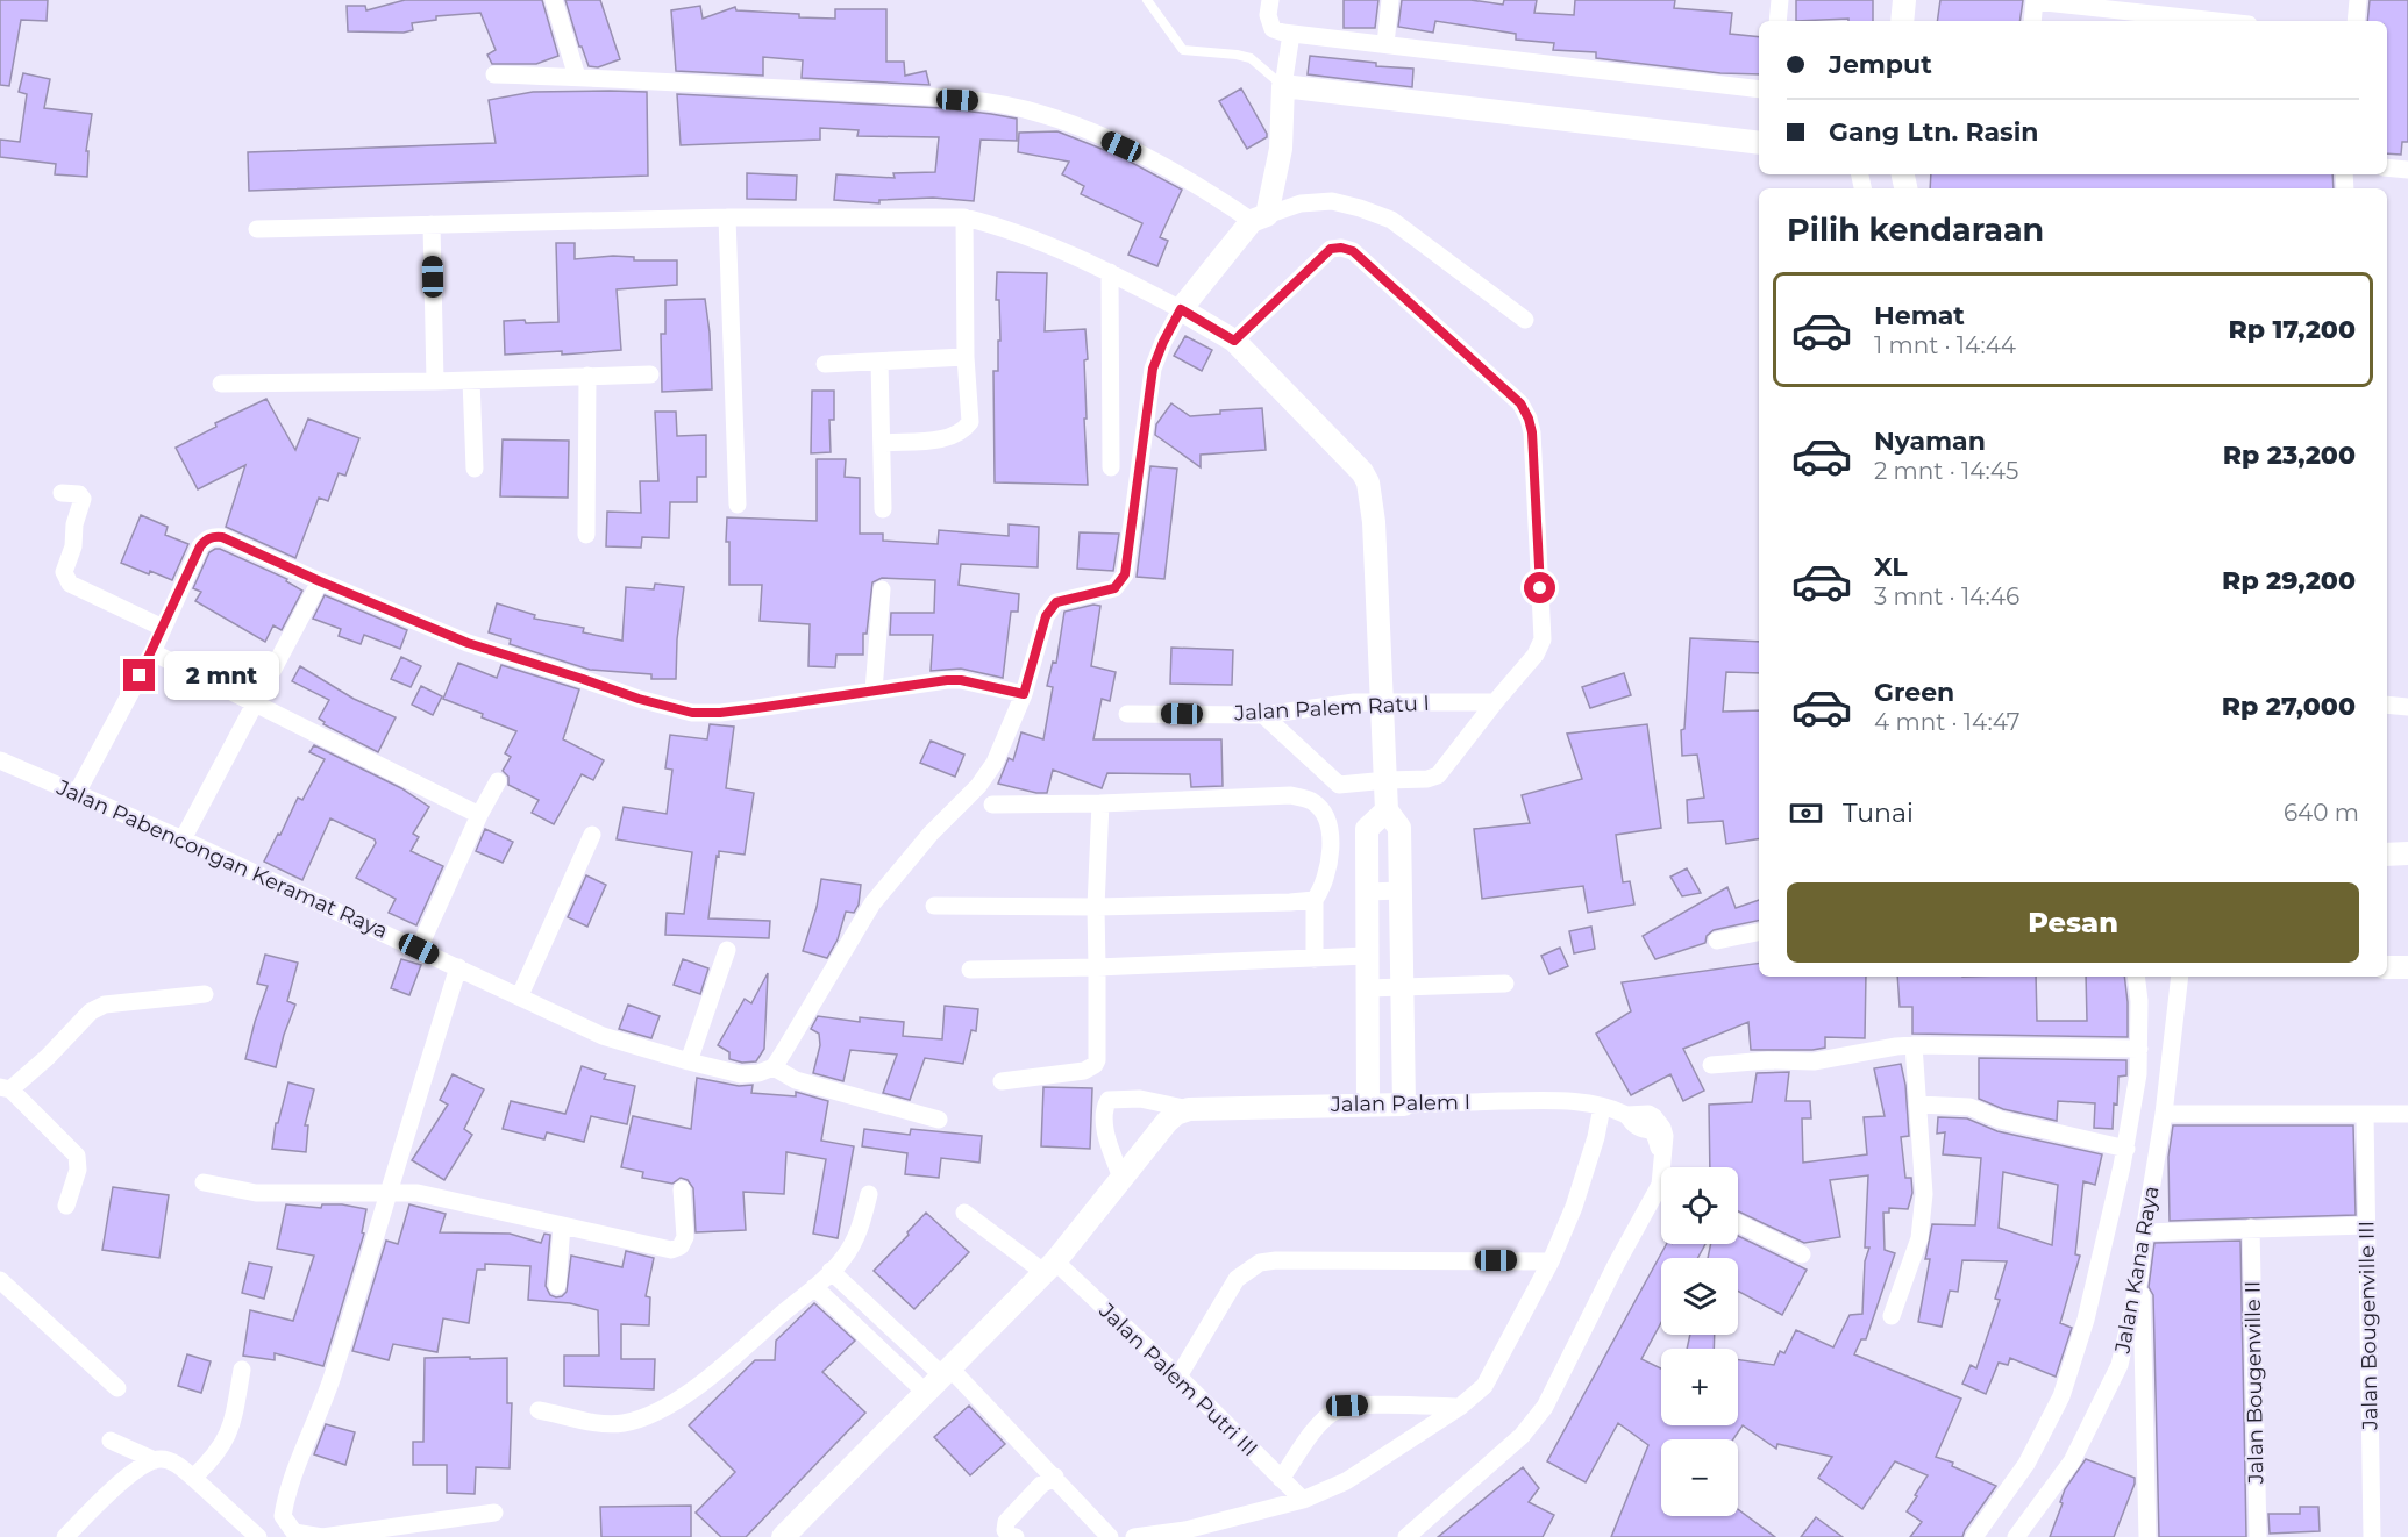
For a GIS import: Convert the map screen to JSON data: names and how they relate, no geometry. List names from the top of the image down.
{
  "streets": {
    "street": [
      "Jalan Palem Ratu I",
      "Jalan Pabencongan Keramat Raya",
      "Jalan Palem I",
      "Jalan Kana Raya",
      "Jalan Bougenville III",
      "Jalan Palem Putri III",
      "Jalan Bougenville II"
    ]
  },
  "page": {
    "banner": ["Jemput", "Gang Ltn. Rasin"],
    "heading": "Pilih kendaraan",
    "list": [
      {
        "name": "Hemat",
        "note": "1 mnt · 14:44",
        "value": "Rp 17,200"
      },
      {
        "name": "Nyaman",
        "note": "2 mnt · 14:45",
        "value": "Rp 23,200"
      },
      {
        "name": "XL",
        "note": "3 mnt · 14:46",
        "value": "Rp 29,200"
      },
      {
        "name": "Green",
        "note": "4 mnt · 14:47",
        "value": "Rp 27,000"
      }
    ],
    "bubble": "2 mnt",
    "pay": ["Tunai", "640 m"],
    "buttons": "Pesan",
    "map_buttons": ["+", "−"]
  }
}
